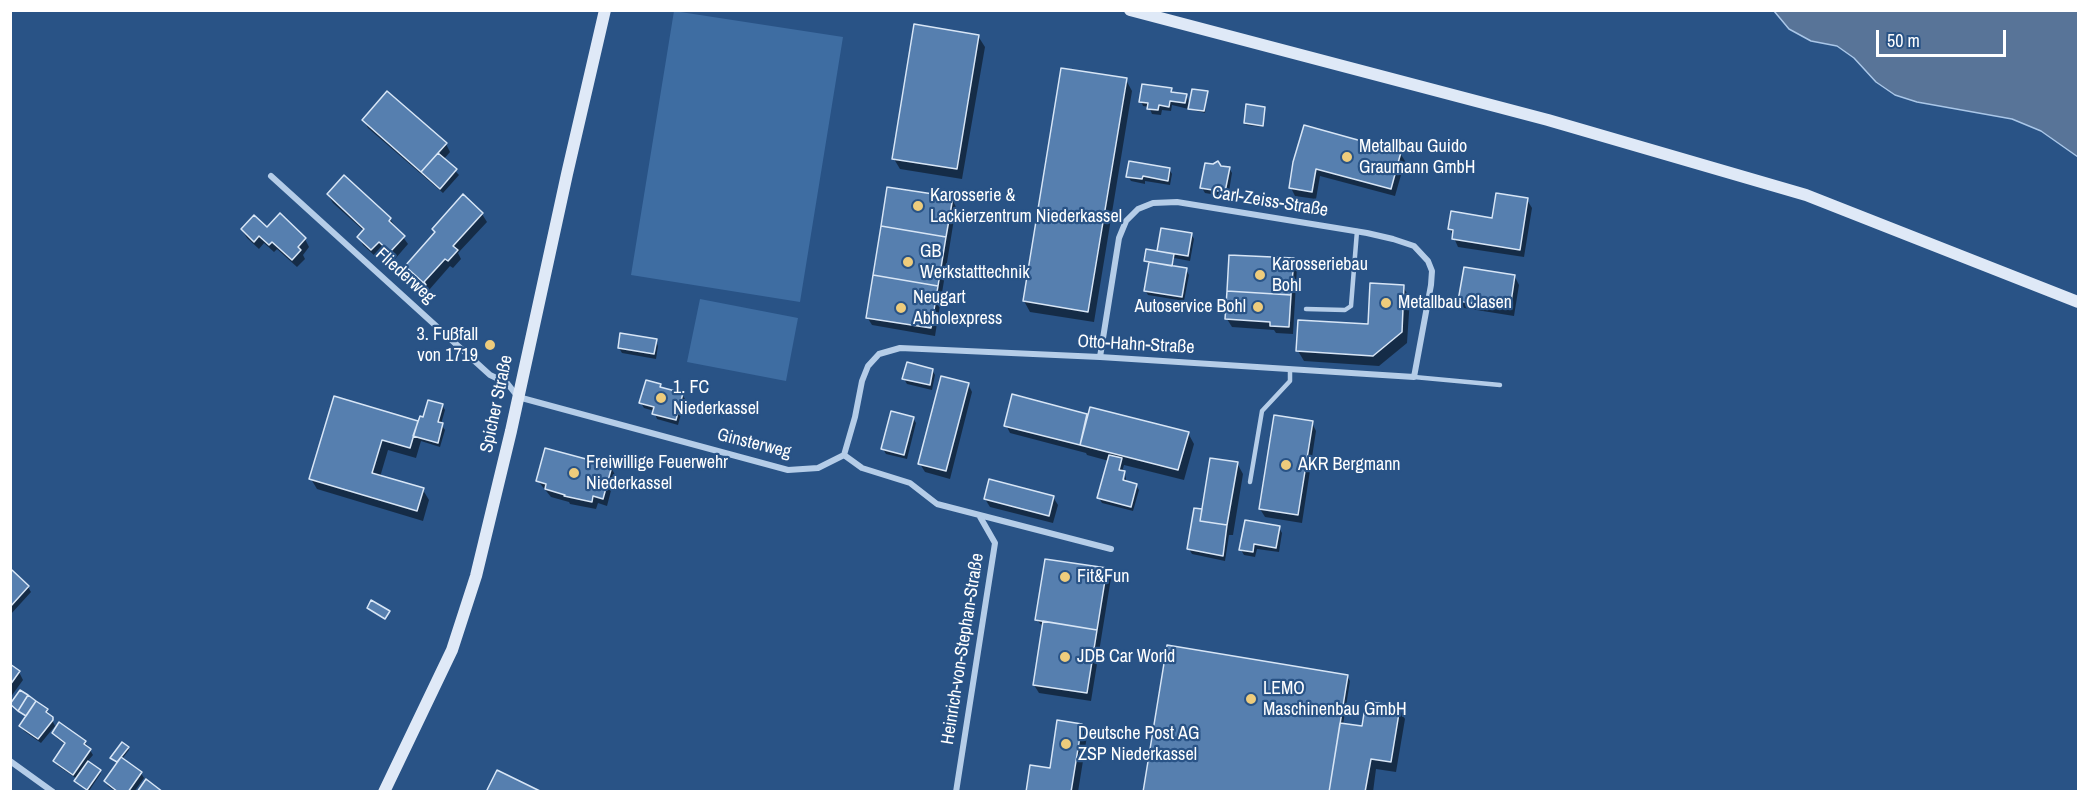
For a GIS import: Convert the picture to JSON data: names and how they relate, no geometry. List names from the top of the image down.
{
  "streets": {
    "main road": ["Spicher Straße"],
    "street": [
      "Carl-Zeiss-Straße",
      "Fliederweg",
      "Otto-Hahn-Straße",
      "Ginsterweg",
      "Heinrich-von-Stephan-Straße"
    ]
  },
  "crossings": [
    ["Carl-Zeiss-Straße", "Otto-Hahn-Straße"],
    ["Fliederweg", "Spicher Straße"],
    ["Fliederweg", "Ginsterweg"],
    ["Otto-Hahn-Straße", "Ginsterweg"],
    ["Spicher Straße", "Ginsterweg"]
  ],
  "places": [
    "Metallbau Guido Graumann GmbH",
    "Karosserie & Lackierzentrum Niederkassel",
    "GB Werkstatttechnik",
    "Karosseriebau Bohl",
    "Metallbau Clasen",
    "Autoservice Bohl",
    "Neugart Abholexpress",
    "3. Fußfall von 1719",
    "1. FC Niederkassel",
    "AKR Bergmann",
    "Freiwillige Feuerwehr Niederkassel",
    "Fit&Fun",
    "JDB Car World",
    "LEMO Maschinenbau GmbH",
    "Deutsche Post AG ZSP Niederkassel"
  ],
  "scale_bar": "50 m"
}
